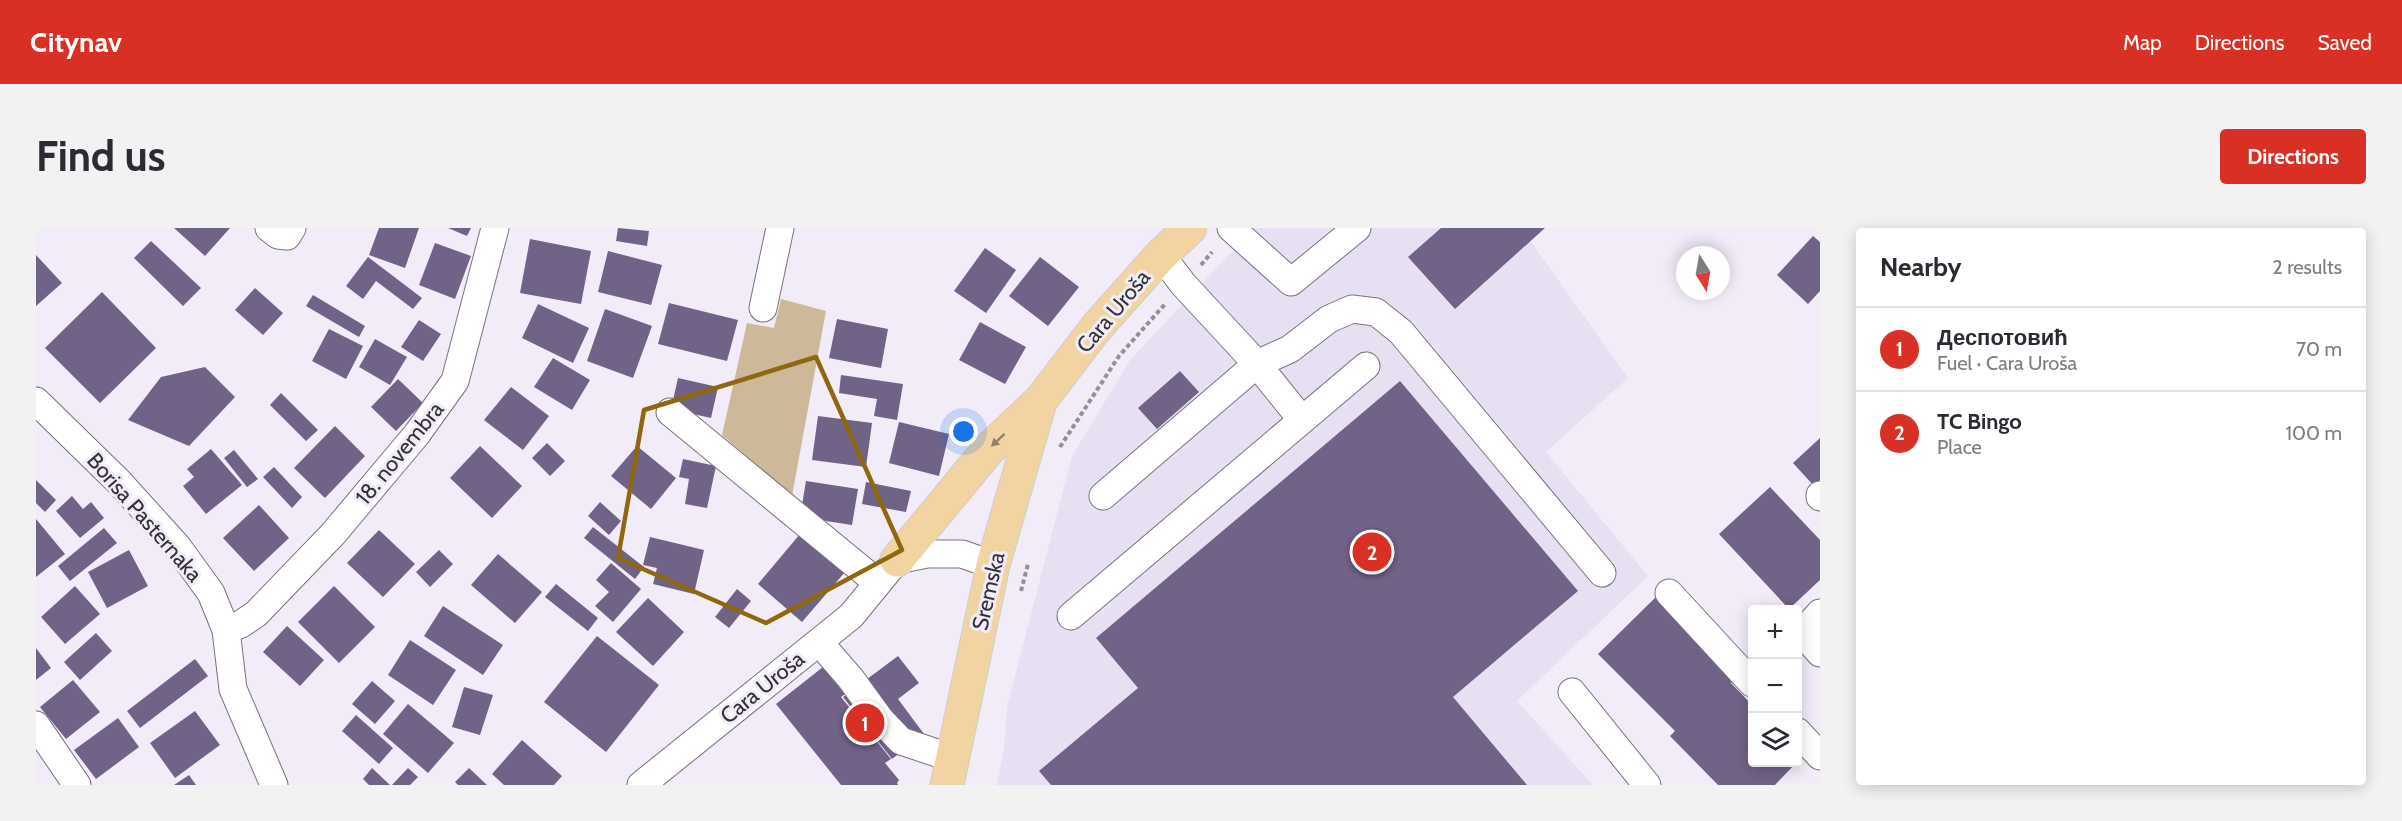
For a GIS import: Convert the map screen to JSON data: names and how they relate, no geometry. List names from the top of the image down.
{
  "streets": {
    "main road": ["Cara Uroša", "Sremska"],
    "street": ["18. novembra", "Borisa Pasternaka"]
  },
  "crossings": [
    ["Cara Uroša", "Sremska"],
    ["18. novembra", "Borisa Pasternaka"]
  ],
  "north": "bottom",
  "page": {
    "header": "Citynav",
    "nav": ["Map", "Directions", "Saved"],
    "buttons": "Directions",
    "title": "Find us",
    "heading": ["Nearby", "2 results"],
    "list": [
      {
        "mark": "1",
        "name": "Деспотовић",
        "note": "Fuel · Cara Uroša",
        "value": "70 m"
      },
      {
        "mark": "2",
        "name": "TC Bingo",
        "note": "Place",
        "value": "100 m"
      }
    ],
    "pins": ["2", "1"],
    "map_buttons": ["+", "−"]
  }
}
